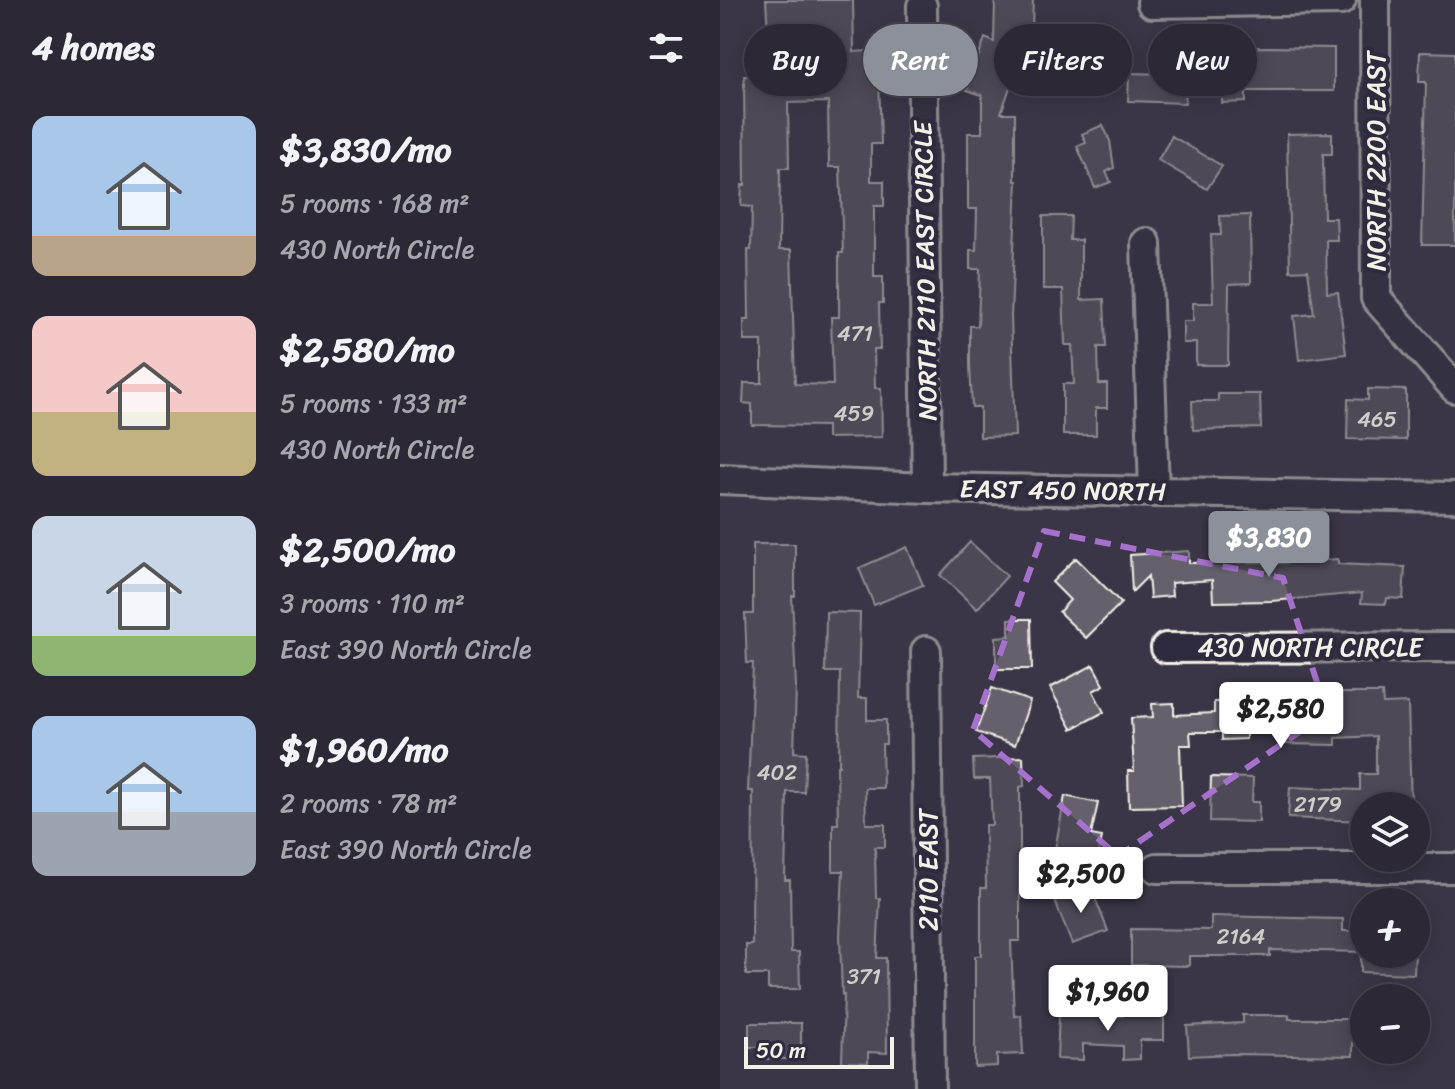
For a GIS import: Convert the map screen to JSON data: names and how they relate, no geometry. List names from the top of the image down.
{
  "streets": {
    "street": [
      "NORTH 2200 EAST",
      "NORTH 2110 EAST CIRCLE",
      "EAST 450 NORTH",
      "430 NORTH CIRCLE",
      "2110 EAST"
    ]
  },
  "crossings": [
    ["NORTH 2110 EAST CIRCLE", "EAST 450 NORTH"]
  ],
  "house_numbers": [
    "471",
    "459",
    "465",
    "402",
    "2179",
    "2164",
    "371"
  ],
  "scale_bar": "50 m",
  "page": {
    "heading": "4 homes",
    "chip": [
      "Buy",
      "Rent",
      "Filters",
      "New"
    ],
    "list": [
      {
        "name": "$3,830/mo",
        "note": "5 rooms · 168 m² · 430 North Circle"
      },
      {
        "name": "$2,580/mo",
        "note": "5 rooms · 133 m² · 430 North Circle"
      },
      {
        "name": "$2,500/mo",
        "note": "3 rooms · 110 m² · East 390 North Circle"
      },
      {
        "name": "$1,960/mo",
        "note": "2 rooms · 78 m² · East 390 North Circle"
      }
    ],
    "price": [
      "$3,830",
      "$2,580",
      "$2,500",
      "$1,960"
    ],
    "map_buttons": ["+", "−"],
    "scale": "50 m"
  }
}
